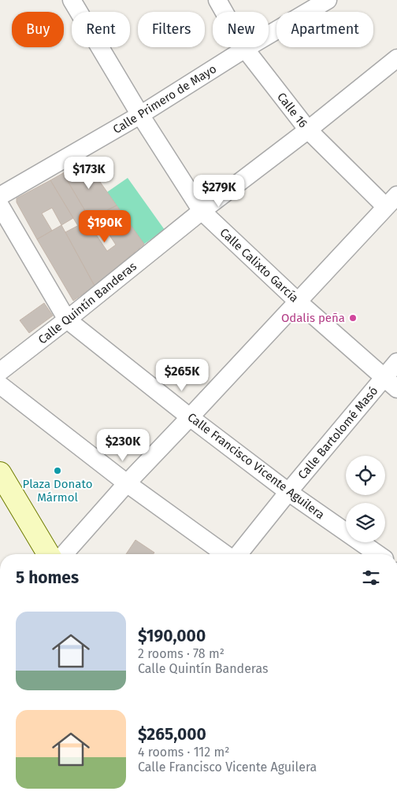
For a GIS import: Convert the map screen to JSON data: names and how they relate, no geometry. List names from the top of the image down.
{
  "streets": {
    "street": [
      "Calle Primero de Mayo",
      "Calle 16",
      "Calle Calixto García",
      "Calle Quintín Banderas",
      "Calle Bartolomé Masó",
      "Calle Francisco Vicente Aguilera"
    ]
  },
  "crossings": [
    ["Calle Primero de Mayo", "Calle 16"],
    ["Calle Primero de Mayo", "Calle Calixto García"],
    ["Calle 16", "Calle Quintín Banderas"],
    ["Calle Calixto García", "Calle Quintín Banderas"],
    ["Calle Calixto García", "Calle Bartolomé Masó"],
    ["Calle Quintín Banderas", "Calle Francisco Vicente Aguilera"],
    ["Calle Bartolomé Masó", "Calle Francisco Vicente Aguilera"]
  ],
  "places": ["Odalis peña", "Plaza Donato Mármol"],
  "page": {
    "chip": [
      "Buy",
      "Rent",
      "Filters",
      "New",
      "Apartment"
    ],
    "price": [
      "$173K",
      "$279K",
      "$190K",
      "$265K",
      "$230K"
    ],
    "heading": "5 homes",
    "list": [
      {
        "name": "$190,000",
        "note": "2 rooms · 78 m² · Calle Quintín Banderas"
      },
      {
        "name": "$265,000",
        "note": "4 rooms · 112 m² · Calle Francisco Vicente Aguilera"
      }
    ]
  }
}
